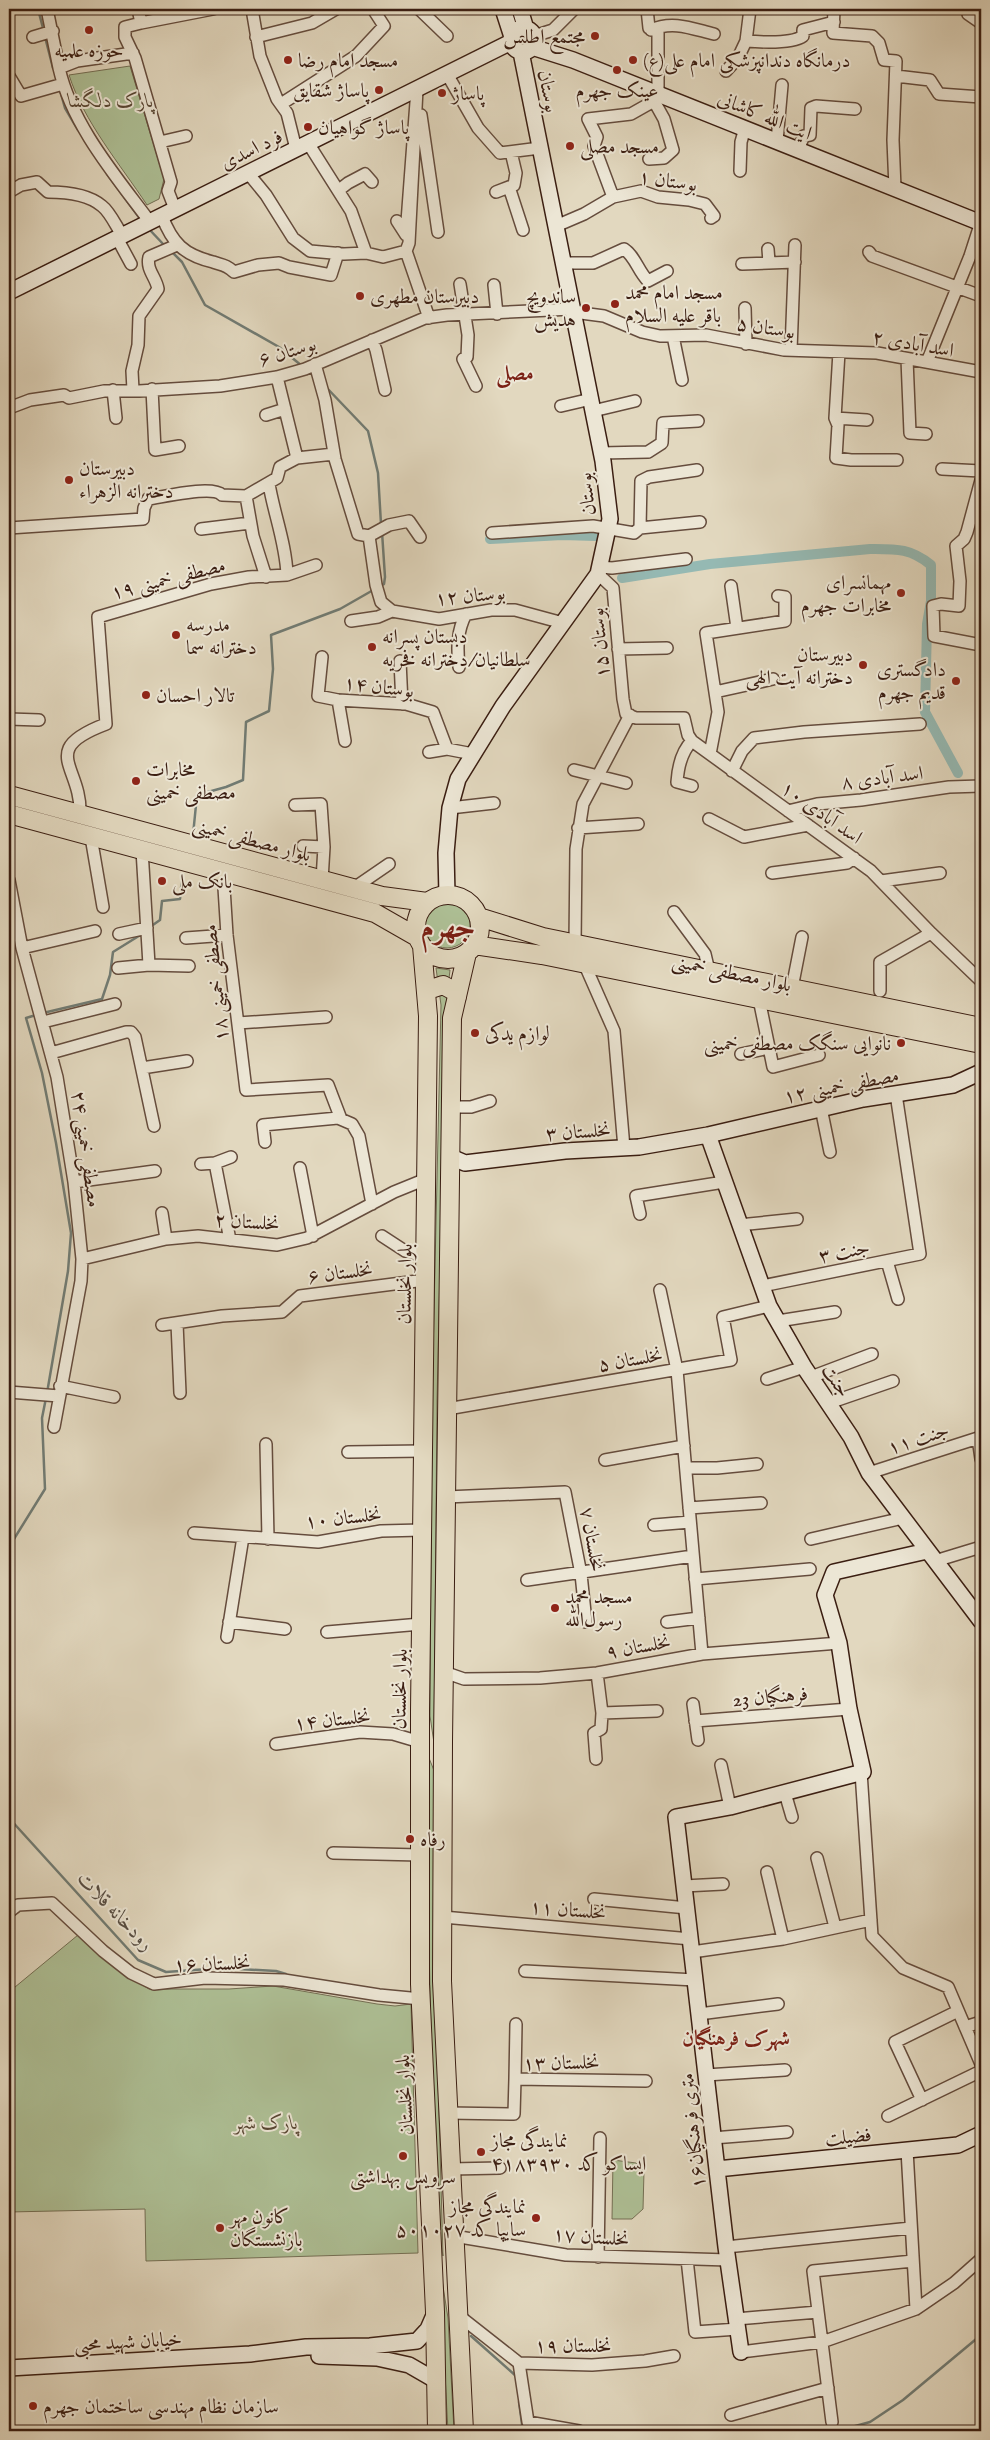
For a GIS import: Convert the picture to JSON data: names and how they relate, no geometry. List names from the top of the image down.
{
  "streets": {
    "main road": [
      "بوستان",
      "ایت الله کاشانی",
      "فرد اسدی",
      "بلوار مصطفی خمینی",
      "مصطفی خمینی ۱۲",
      "نخلستان ۳",
      "بلوار نخلستان",
      "جنت",
      "۱۶متری فرهنگیان",
      "فضیلت",
      "خیابان شهید محبی"
    ],
    "street": [
      "بوستان ۱",
      "بوستان ۵",
      "اسد آبادی ۲",
      "بوستان ۶",
      "مصطفی خمینی ۱۹",
      "۱۲ بوستان",
      "بوستان ۱۵",
      "بوستان ۱۴",
      "اسد آبادی ۸",
      "اسد آبادی ۱۰",
      "مصطفی خمینی ۱۸",
      "مصطفی خمینی ۲۴",
      "نخلستان ۲",
      "جنت ۳",
      "نخلستان ۶",
      "نخلستان ۵",
      "جنت ۱۱",
      "نخلستان ۱۰",
      "نخلستان ۷",
      "نخلستان ۹",
      "فرهنگیان 23",
      "نخلستان ۱۴",
      "نخلستان ۱۱",
      "نخلستان ۱۶",
      "نخلستان ۱۳",
      "نخلستان ۱۷",
      "نخلستان ۱۹"
    ]
  },
  "crossings": [
    ["بوستان", "ایت الله کاشانی"],
    ["بوستان", "فرد اسدی"],
    ["بوستان", "بوستان ۱"],
    ["بوستان", "بوستان ۵"],
    ["بوستان", "بوستان ۶"],
    ["بوستان", "۱۲ بوستان"],
    ["بوستان", "بوستان ۱۵"],
    ["بوستان", "بلوار مصطفی خمینی"],
    ["بوستان", "بلوار نخلستان"],
    ["ایت الله کاشانی", "فرد اسدی"],
    ["بوستان ۵", "اسد آبادی ۲"],
    ["بوستان ۵", "بوستان ۶"],
    ["مصطفی خمینی ۱۹", "بلوار مصطفی خمینی"],
    ["اسد آبادی ۸", "اسد آبادی ۱۰"],
    ["بلوار مصطفی خمینی", "مصطفی خمینی ۱۸"],
    ["بلوار مصطفی خمینی", "بلوار نخلستان"],
    ["مصطفی خمینی ۱۲", "نخلستان ۳"],
    ["مصطفی خمینی ۱۲", "جنت ۳"],
    ["مصطفی خمینی ۱۲", "جنت"],
    ["نخلستان ۳", "جنت"],
    ["مصطفی خمینی ۲۴", "نخلستان ۲"],
    ["نخلستان ۲", "بلوار نخلستان"],
    ["جنت ۳", "جنت"],
    ["نخلستان ۶", "بلوار نخلستان"],
    ["بلوار نخلستان", "نخلستان ۱۰"],
    ["بلوار نخلستان", "نخلستان ۱۴"],
    ["بلوار نخلستان", "نخلستان ۱۶"],
    ["بلوار نخلستان", "خیابان شهید محبی"],
    ["نخلستان ۵", "جنت"],
    ["جنت", "جنت ۱۱"],
    ["نخلستان ۱۱", "۱۶متری فرهنگیان"],
    ["۱۶متری فرهنگیان", "فضیلت"],
    ["۱۶متری فرهنگیان", "نخلستان ۱۷"]
  ],
  "districts": ["مصلی", "جهرم", "شهرک فرهنگیان"],
  "water": ["رودخانه قلات"],
  "parks": ["پارک دلگشا", "پارک شهر"],
  "places": [
    "حوزه علمیه",
    "مجتمع اطلس",
    "مسجد امام رضا",
    "درمانگاه دندانپزشکی امام علی(ع)",
    "عینک جهرم",
    "پاساژ شقایق",
    "پاساژ",
    "پاساژ گواهیان",
    "مسجد مصلی",
    "دبیرستان مطهری",
    "مسجد امام محمد باقر علیه السلام",
    "ساندویچ هدیش",
    "دبیرستان دخترانه الزهراء",
    "مهمانسرای مخابرات جهرم",
    "مدرسه دخترانه سما",
    "دبستان پسرانه سلطانیان/دخترانه فخریه",
    "دبیرستان دخترانه آیت الهی",
    "دادگستری قدیم جهرم",
    "تالار احسان",
    "مخابرات مصطفی خمینی",
    "بانک ملی",
    "لوازم یدکی",
    "نانوایی سنگک مصطفی خمینی",
    "مسجد محمد رسول‌الله",
    "رفاه",
    "نمایندگی مجاز ایساکو کد ۴۱۸۳۹۳۰",
    "سرویس بهداشتی",
    "نمایندگی مجاز سایپا کد ۵۰۱۰۲۷",
    "کانون مهر بازنشستگان",
    "سازمان نظام مهندسی ساختمان جهرم"
  ]
}
